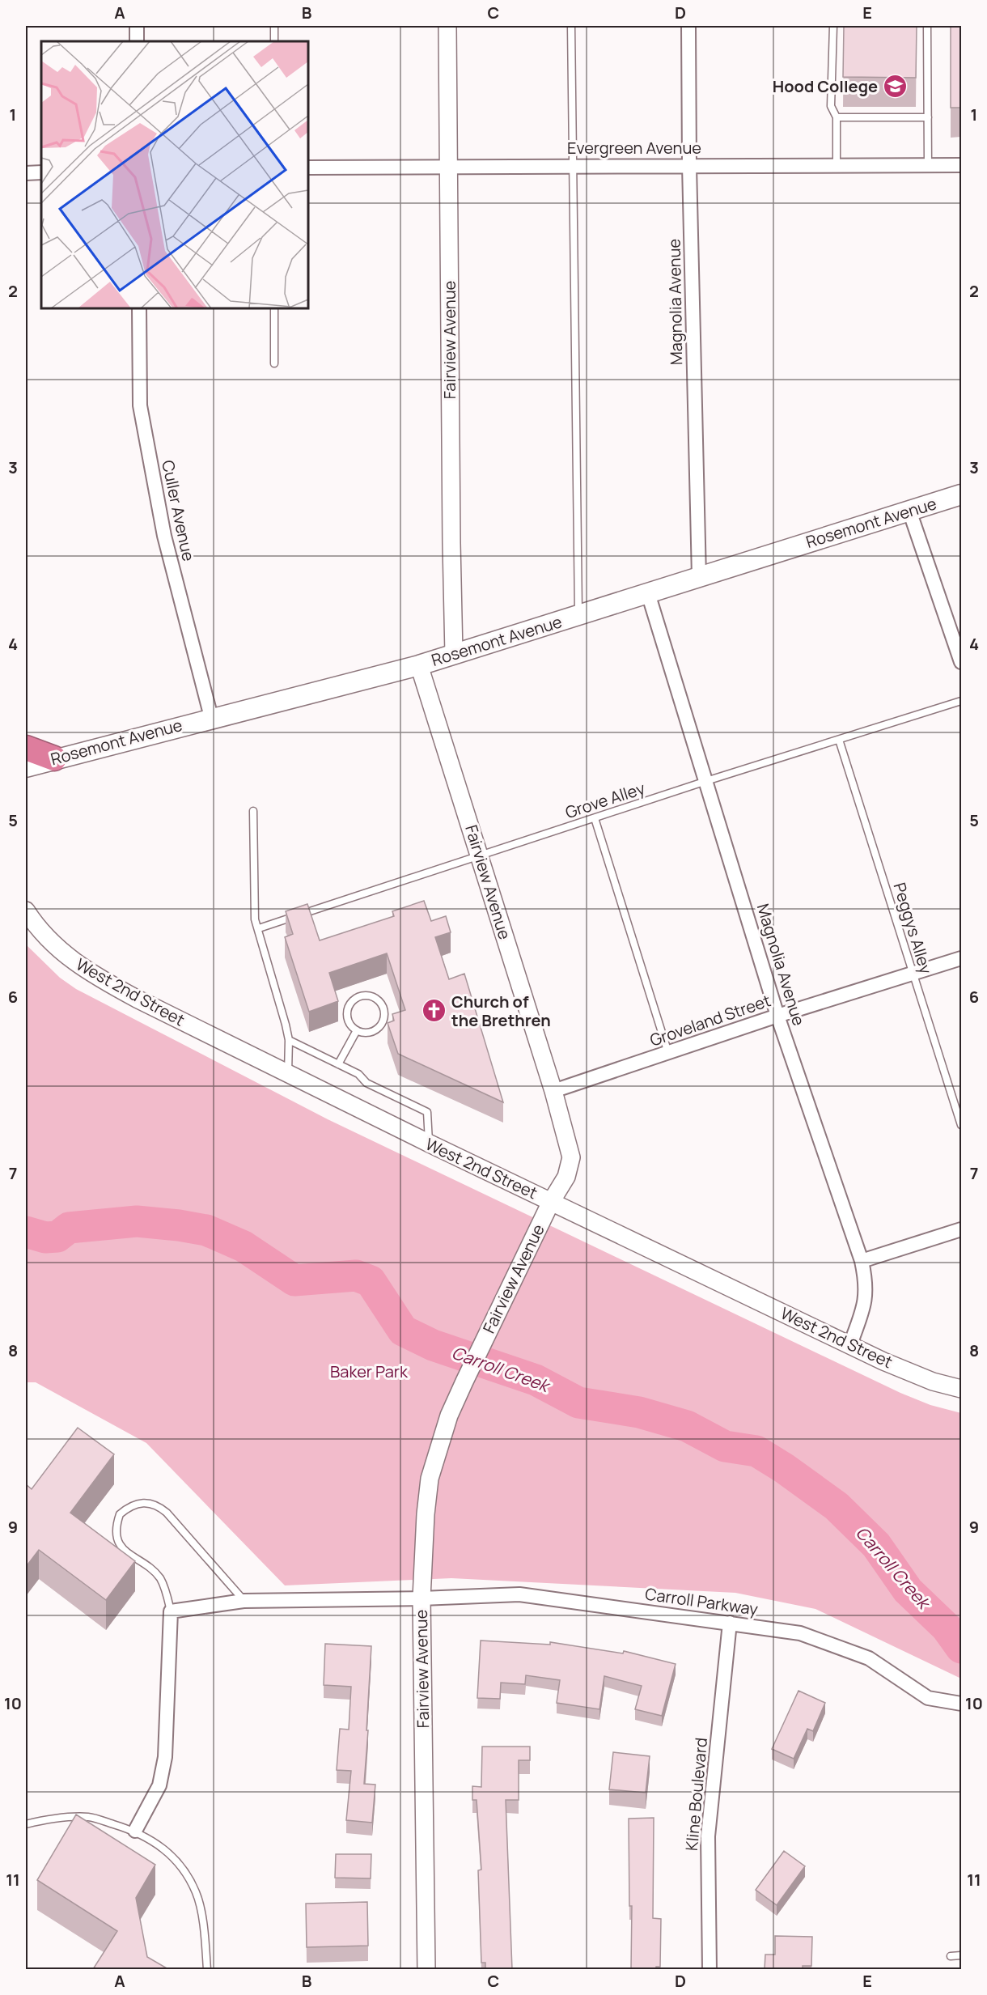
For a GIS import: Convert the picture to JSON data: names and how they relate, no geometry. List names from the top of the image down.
{
  "streets": {
    "main road": ["Rosemont Avenue"],
    "street": [
      "Evergreen Avenue",
      "Magnolia Avenue",
      "Fairview Avenue",
      "Culler Avenue",
      "West 2nd Street",
      "Groveland Street",
      "Carroll Parkway",
      "Kline Boulevard"
    ],
    "lane": ["Grove Alley", "Peggys Alley"]
  },
  "crossings": [
    ["Evergreen Avenue", "Magnolia Avenue"],
    ["Evergreen Avenue", "Fairview Avenue"],
    ["Magnolia Avenue", "Rosemont Avenue"],
    ["Magnolia Avenue", "Grove Alley"],
    ["Magnolia Avenue", "West 2nd Street"],
    ["Magnolia Avenue", "Groveland Street"],
    ["Fairview Avenue", "Rosemont Avenue"],
    ["Fairview Avenue", "Grove Alley"],
    ["Fairview Avenue", "West 2nd Street"],
    ["Fairview Avenue", "Groveland Street"],
    ["Fairview Avenue", "Carroll Parkway"],
    ["Culler Avenue", "Rosemont Avenue"],
    ["Grove Alley", "Peggys Alley"],
    ["Peggys Alley", "Groveland Street"],
    ["Carroll Parkway", "Kline Boulevard"]
  ],
  "water": ["Carroll Creek"],
  "parks": ["Baker Park"],
  "places": {
    "school or university": ["Hood College"],
    "church": ["Church of the Brethren"]
  },
  "grid": {
    "columns": [
      "A",
      "B",
      "C",
      "D",
      "E"
    ],
    "rows": [
      "1",
      "2",
      "3",
      "4",
      "5",
      "6",
      "7",
      "8",
      "9",
      "10",
      "11"
    ]
  }
}
